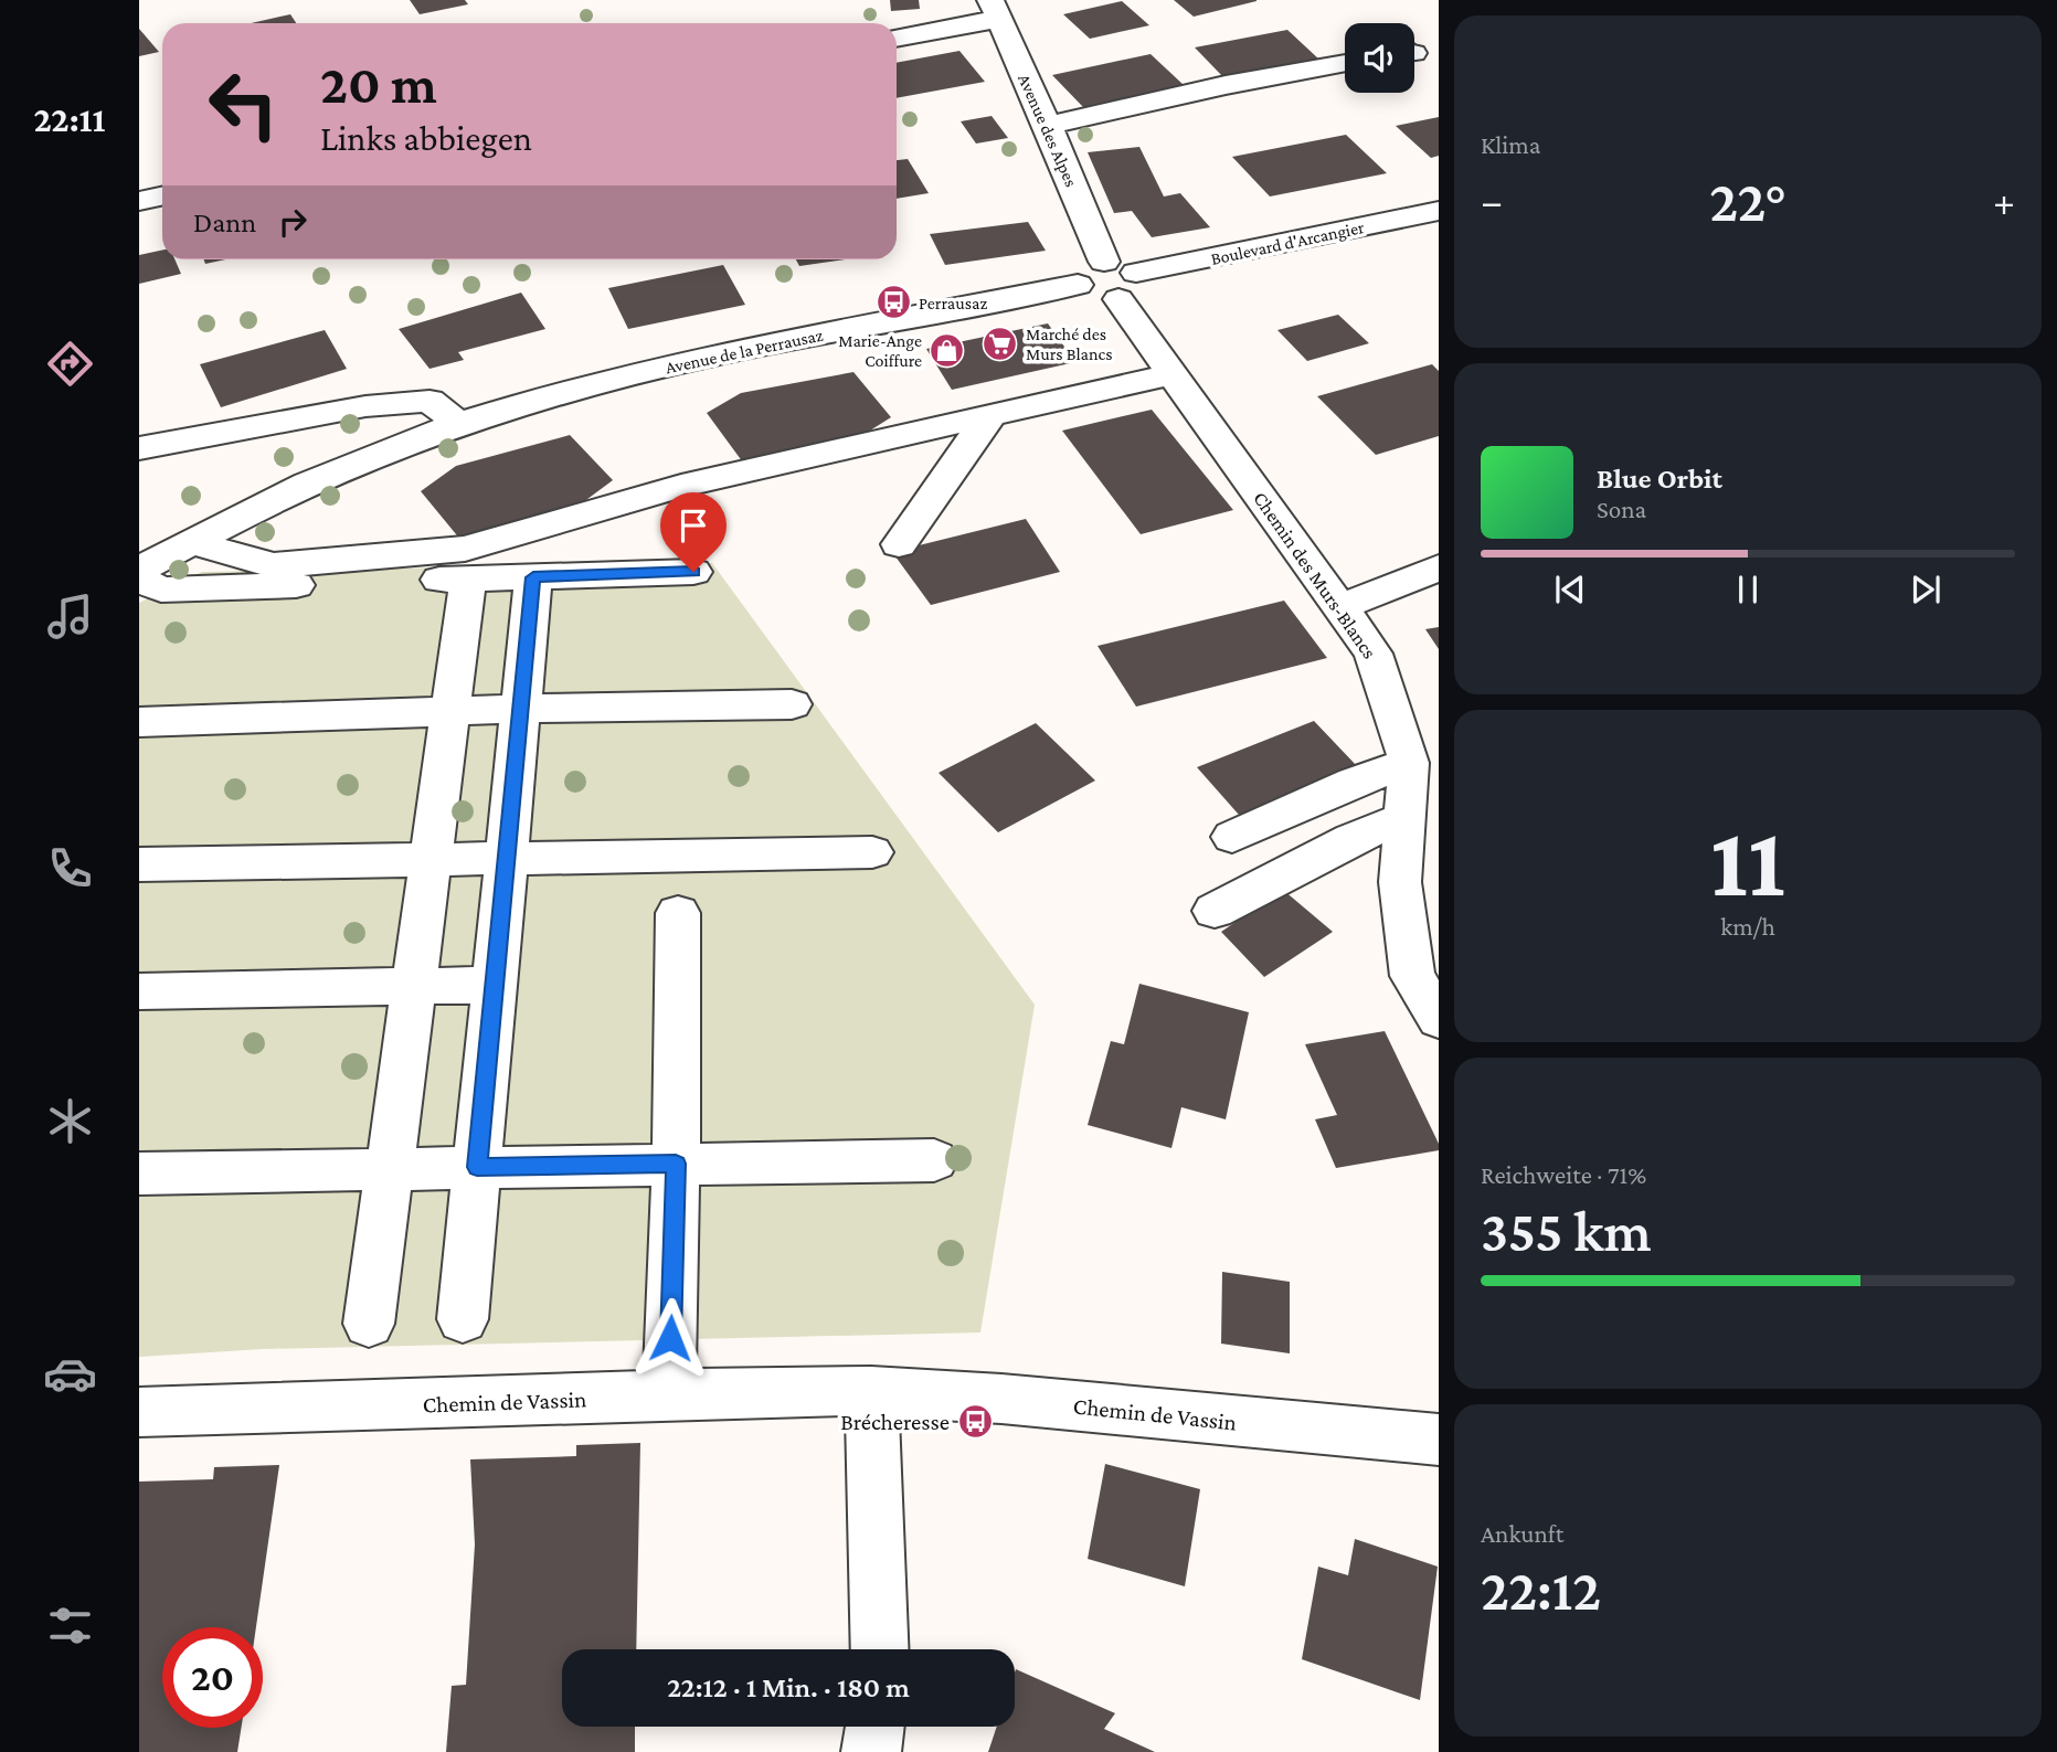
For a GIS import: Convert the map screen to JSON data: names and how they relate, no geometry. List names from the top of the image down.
{
  "streets": {
    "street": [
      "Avenue des Alpes",
      "Boulevard d'Arcangier",
      "Avenue de la Perrausaz",
      "Chemin des Murs-Blancs",
      "Chemin de Vassin"
    ]
  },
  "crossings": [
    ["Boulevard d'Arcangier", "Chemin des Murs-Blancs"]
  ],
  "places": {
    "bus stop": ["Perrausaz", "Brécheresse"],
    "supermarket": ["Marché des Murs Blancs"],
    "shop": ["Marie-Ange Coiffure"]
  },
  "page": {
    "tabs": "22:11",
    "tile": [
      "Klima",
      ["11", "km/h"],
      ["Reichweite · 71%", "355 km"],
      ["Ankunft", "22:12"]
    ],
    "turn": ["20 m", "Links abbiegen"],
    "heat": ["−", "22°", "+"],
    "then": "Dann",
    "song": ["Blue Orbit", "Sona"],
    "limit": "20",
    "trip": "22:12 · 1 Min. · 180 m"
  }
}
